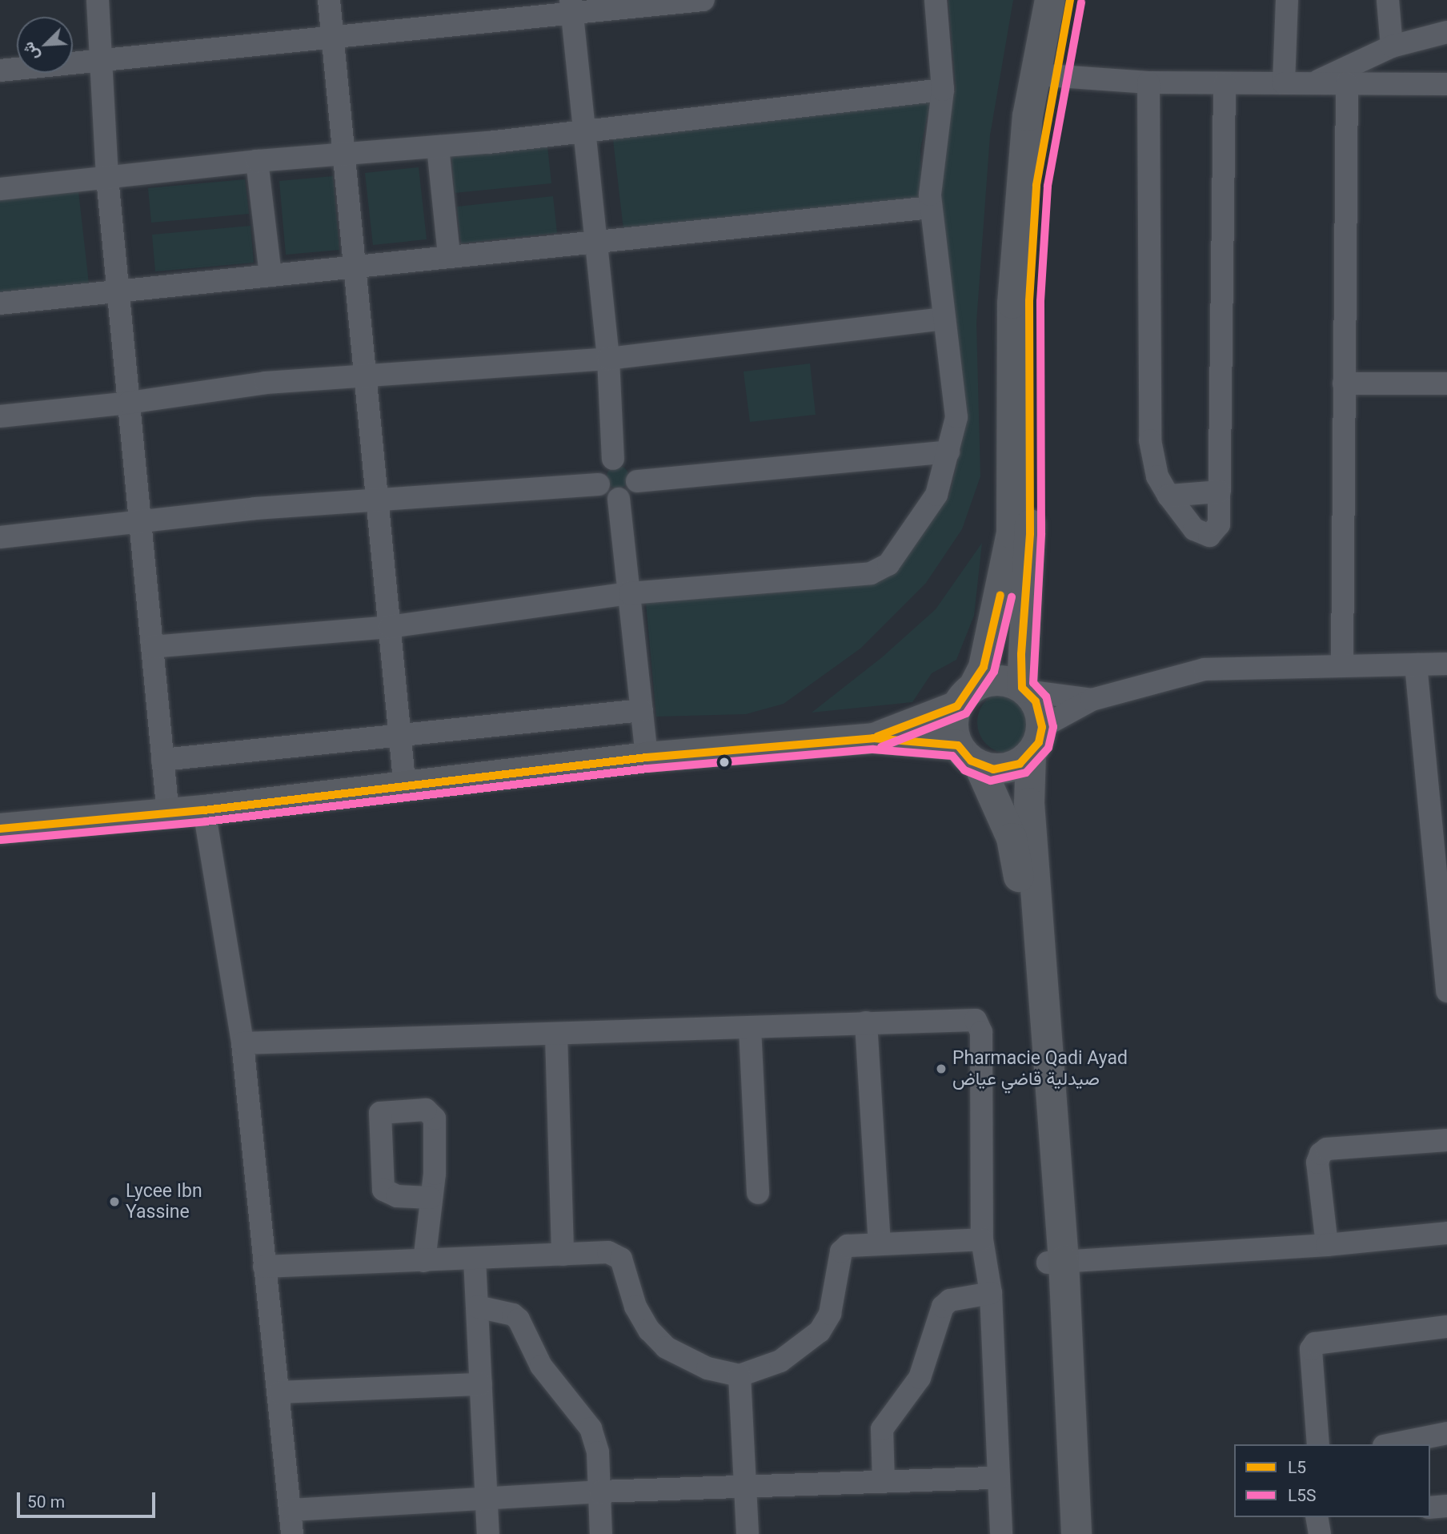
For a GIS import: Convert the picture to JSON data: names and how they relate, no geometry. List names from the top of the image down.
{
  "places": ["Pharmacie Qadi Ayad صيدلية قاضي عياض", "Lycee Ibn Yassine"],
  "lines": ["transit line L5", "transit line L5S"],
  "legend": ["L5", "L5S"],
  "scale_bar": "50 m",
  "north": "bottom left"
}
